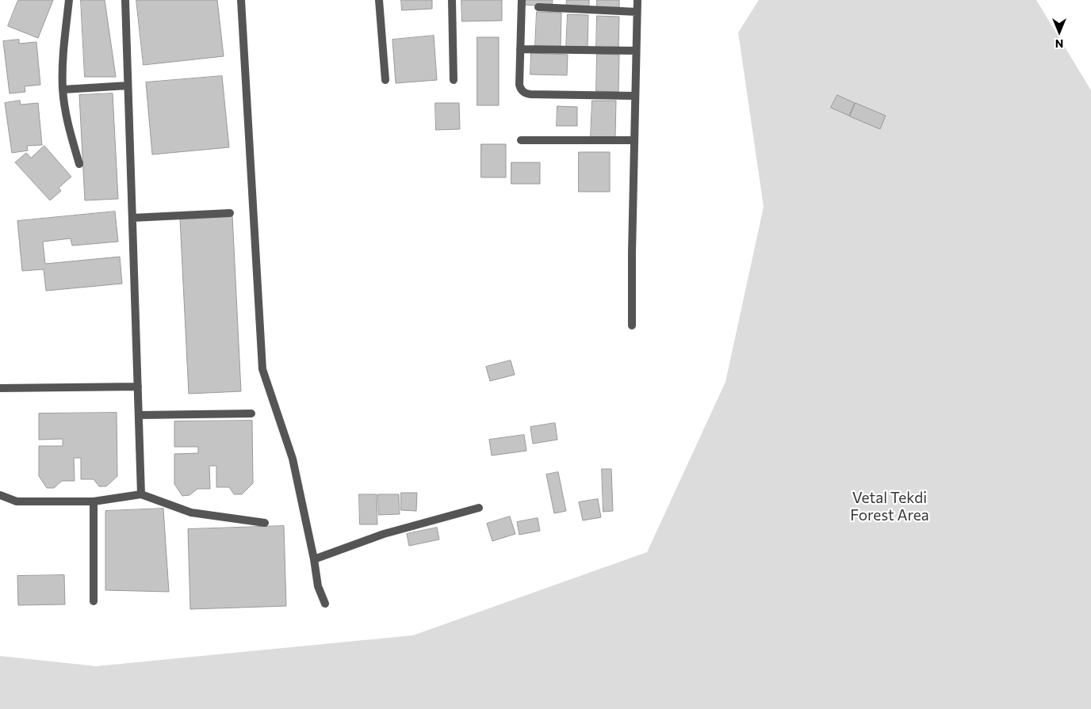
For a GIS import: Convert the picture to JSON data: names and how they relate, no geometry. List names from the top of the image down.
{
  "parks": ["Vetal Tekdi Forest Area"],
  "north": "bottom"
}
